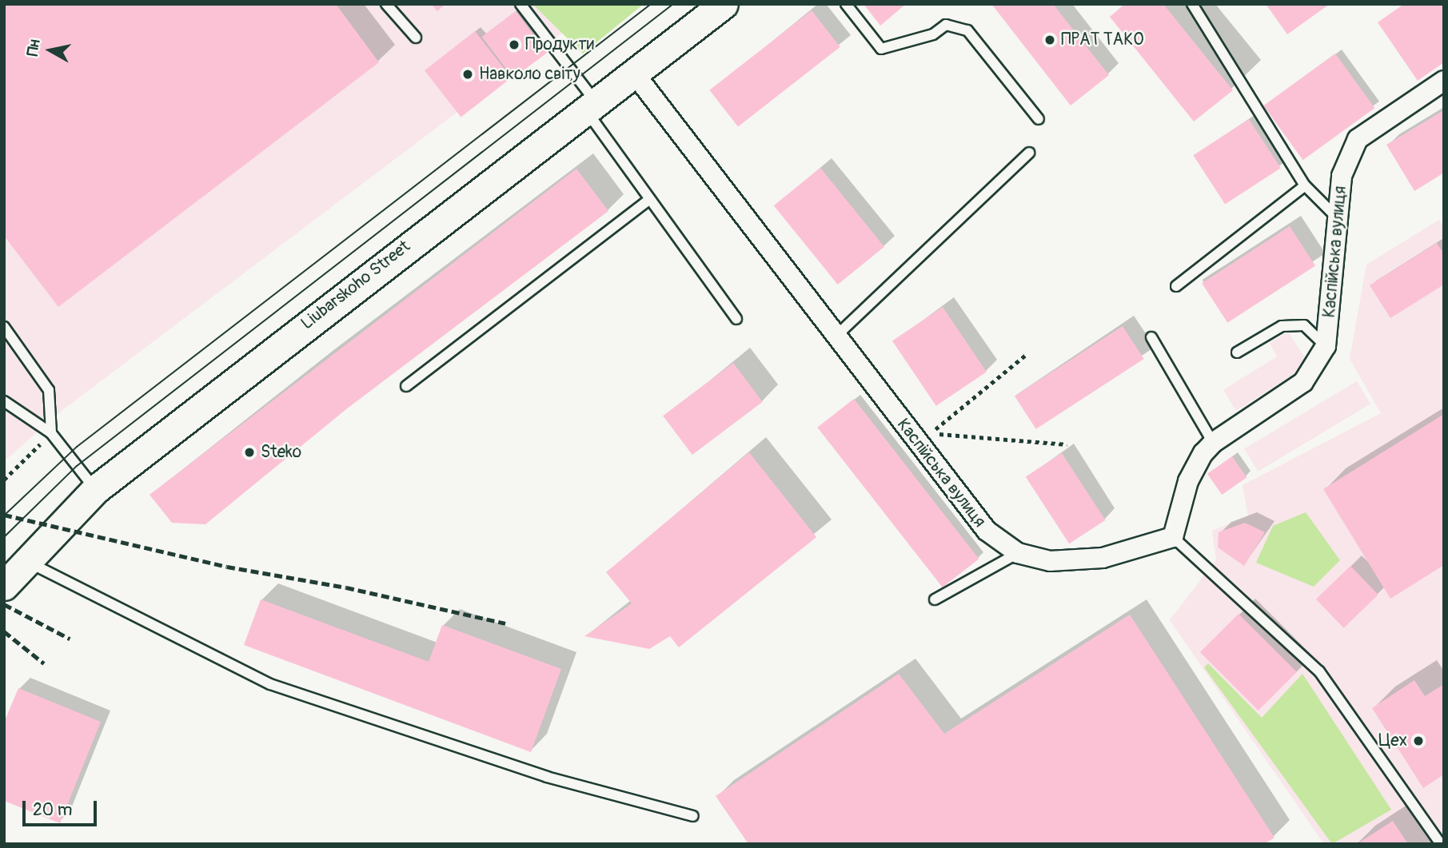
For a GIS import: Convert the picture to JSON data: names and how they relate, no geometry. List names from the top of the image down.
{
  "streets": {
    "main road": ["Liubarskoho Street"],
    "street": ["Каспійська вулиця"]
  },
  "crossings": [
    ["Каспійська вулиця", "Liubarskoho Street"]
  ],
  "places": [
    "ПРАТ ТАКО",
    "Продукти",
    "Навколо світу",
    "Steko",
    "Цех"
  ],
  "scale_bar": "20 m",
  "north": "left"
}
